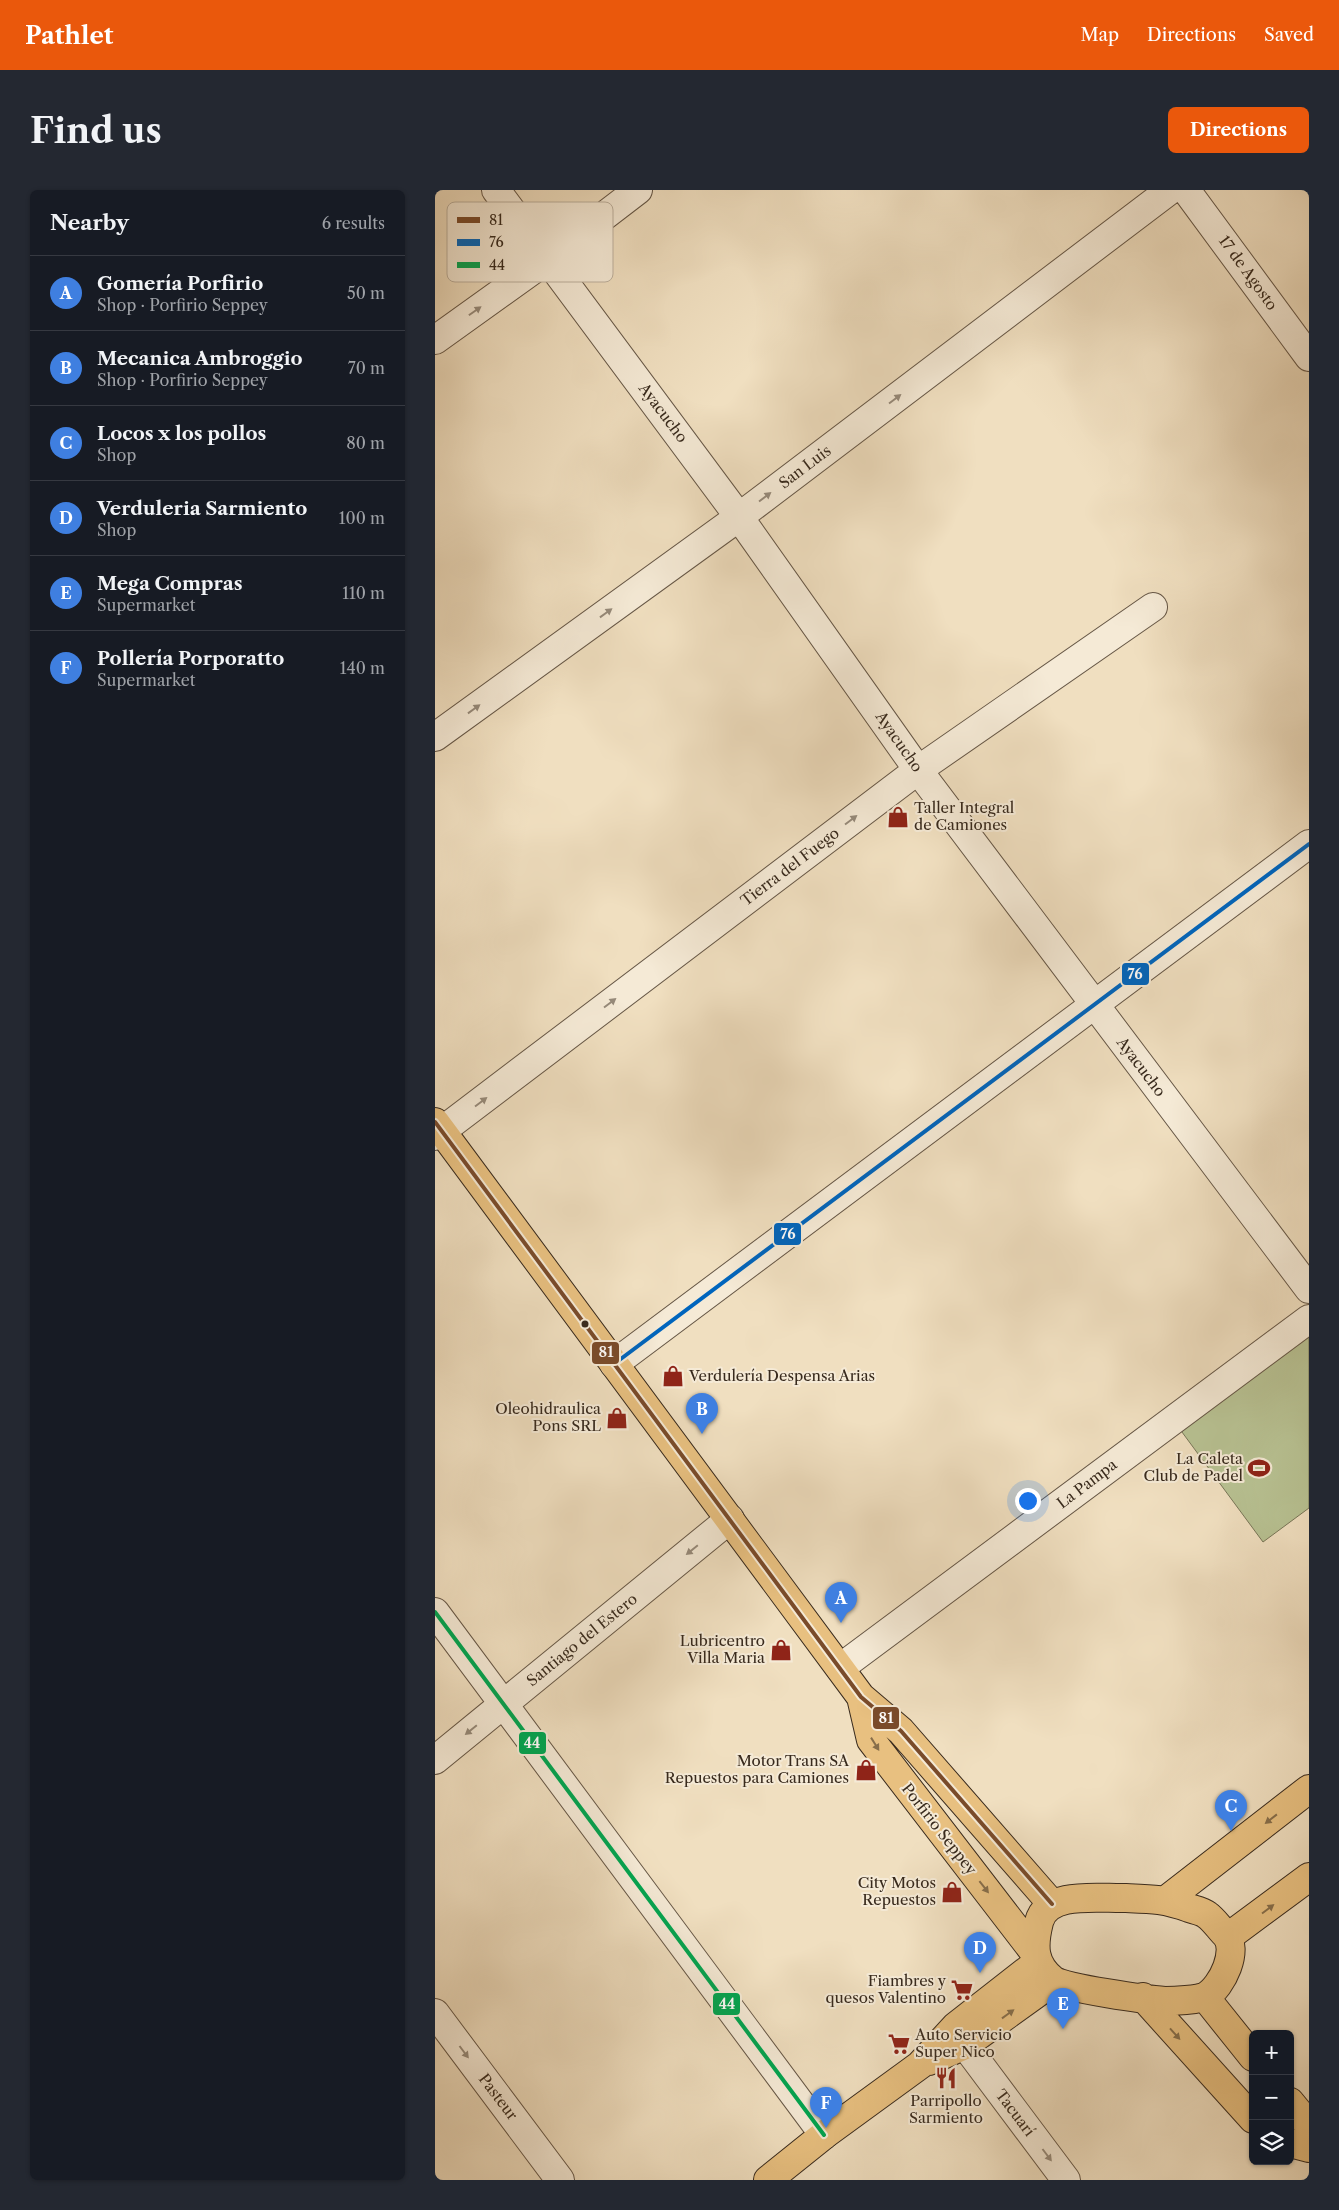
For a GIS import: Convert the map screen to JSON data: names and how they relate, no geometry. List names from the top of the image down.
{
  "streets": {
    "main road": ["Porfirio Seppey"],
    "street": [
      "17 de Agosto",
      "Ayacucho",
      "San Luis",
      "Tierra del Fuego",
      "La Pampa",
      "Santiago del Estero",
      "Pasteur",
      "Tacuarí"
    ]
  },
  "crossings": [
    ["Ayacucho", "San Luis"],
    ["Ayacucho", "Tierra del Fuego"],
    ["Tierra del Fuego", "Porfirio Seppey"],
    ["La Pampa", "Porfirio Seppey"],
    ["Santiago del Estero", "Porfirio Seppey"]
  ],
  "one_way": [
    "San Luis",
    "Tierra del Fuego",
    "Santiago del Estero",
    "Tacuarí"
  ],
  "places": {
    "shop": [
      "Taller Integral de Camiones",
      "Verdulería Despensa Arias",
      "Oleohidraulica Pons SRL",
      "Lubricentro Villa Maria",
      "Motor Trans SA Repuestos para Camiones",
      "City Motos Repuestos"
    ],
    "sports": ["La Caleta Club de Padel"],
    "supermarket": ["Fiambres y quesos Valentino", "Auto Servicio Super Nico"],
    "restaurant": ["Parripollo Sarmiento"]
  },
  "lines": ["transit line 76", "transit line 81", "transit line 44"],
  "legend": ["81", "76", "44"],
  "page": {
    "header": "Pathlet",
    "nav": ["Map", "Directions", "Saved"],
    "buttons": "Directions",
    "title": "Find us",
    "heading": ["Nearby", "6 results"],
    "list": [
      {
        "mark": "A",
        "name": "Gomería Porfirio",
        "note": "Shop · Porfirio Seppey",
        "value": "50 m"
      },
      {
        "mark": "B",
        "name": "Mecanica Ambroggio",
        "note": "Shop · Porfirio Seppey",
        "value": "70 m"
      },
      {
        "mark": "C",
        "name": "Locos x los pollos",
        "note": "Shop",
        "value": "80 m"
      },
      {
        "mark": "D",
        "name": "Verduleria Sarmiento",
        "note": "Shop",
        "value": "100 m"
      },
      {
        "mark": "E",
        "name": "Mega Compras",
        "note": "Supermarket",
        "value": "110 m"
      },
      {
        "mark": "F",
        "name": "Pollería Porporatto",
        "note": "Supermarket",
        "value": "140 m"
      }
    ],
    "pins": [
      "B",
      "A",
      "C",
      "D",
      "E",
      "F"
    ],
    "map_buttons": ["+", "−"]
  }
}
